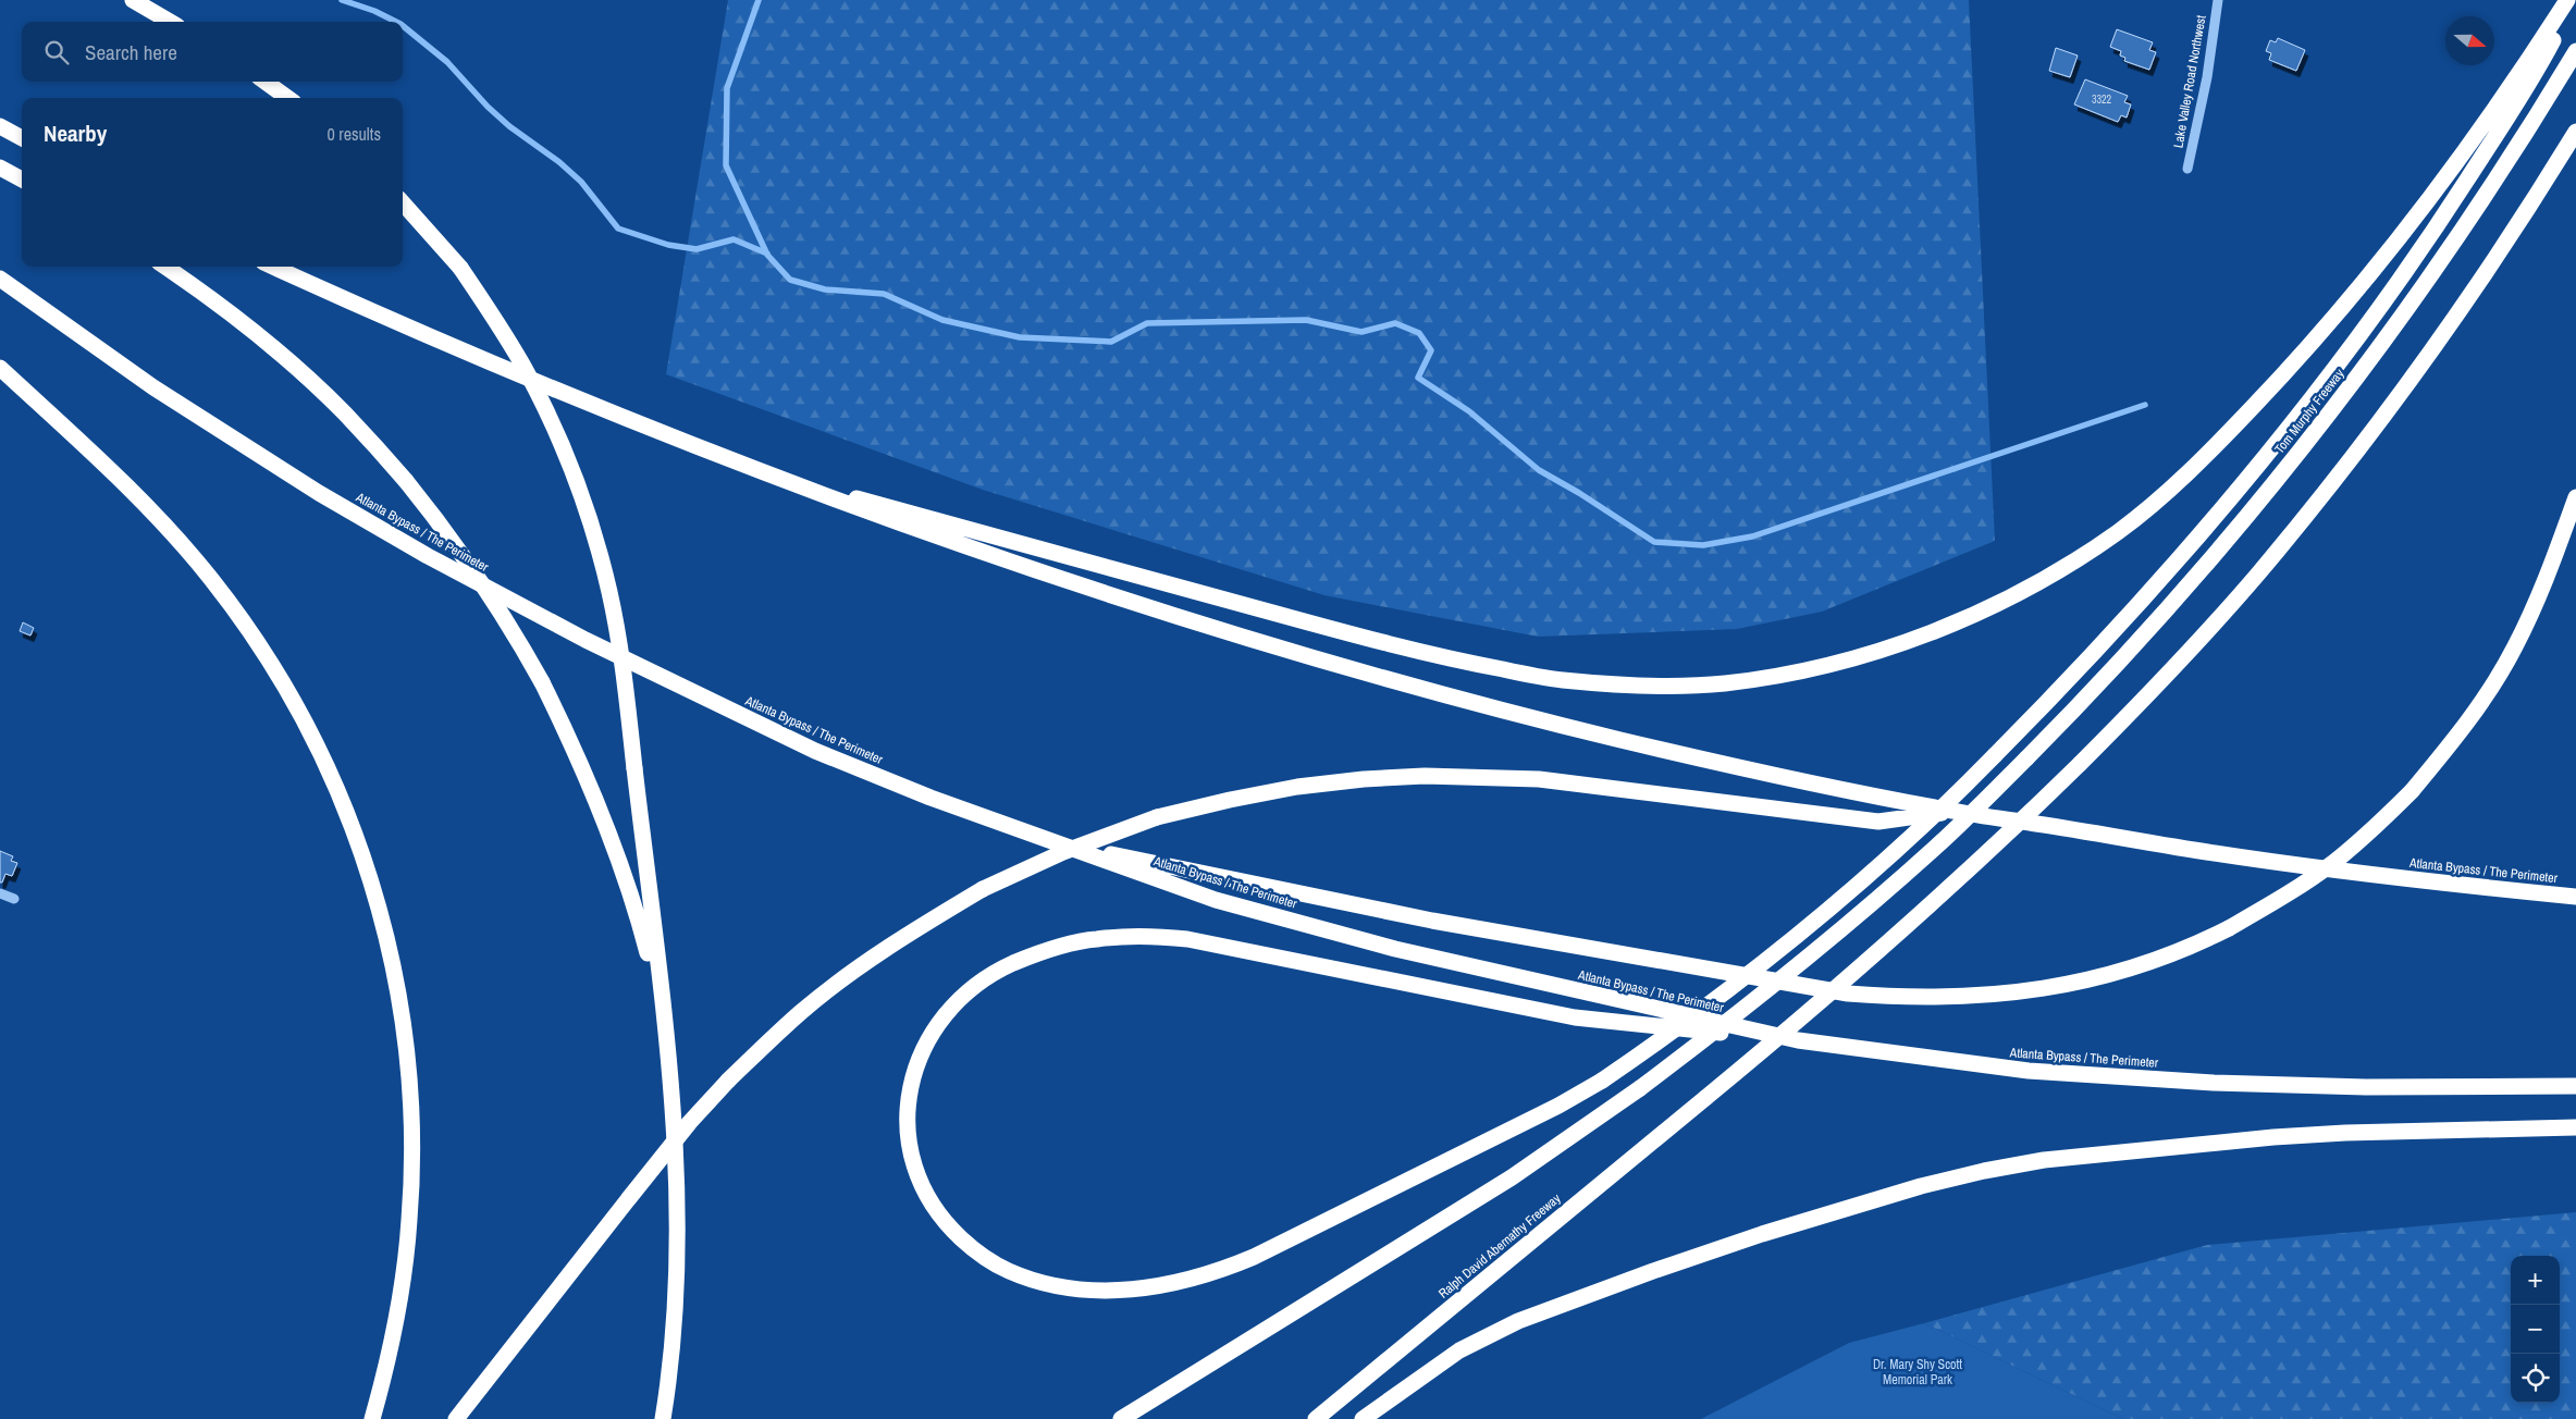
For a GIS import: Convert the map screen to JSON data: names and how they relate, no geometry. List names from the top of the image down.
{
  "streets": {
    "highway": ["Tom Murphy Freeway", "Atlanta Bypass / The Perimeter", "Ralph David Abernathy Freeway"],
    "street": ["Lake Valley Road Northwest"]
  },
  "parks": ["Dr. Mary Shy Scott Memorial Park"],
  "house_numbers": ["3322"],
  "north": "right",
  "page": {
    "search": "Search here",
    "heading": ["Nearby", "0 results"],
    "map_buttons": ["+", "−"]
  }
}
